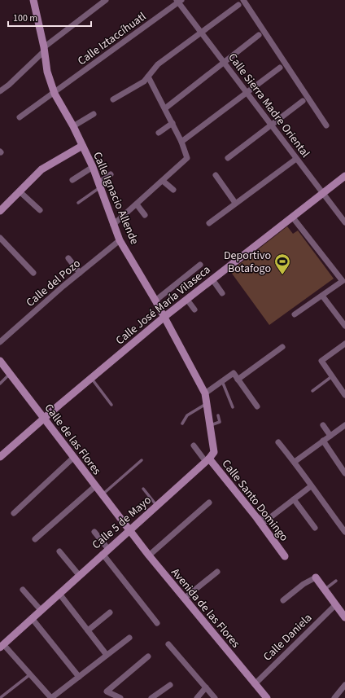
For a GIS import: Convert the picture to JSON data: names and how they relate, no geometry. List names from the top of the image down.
{
  "streets": {
    "street": [
      "Calle Iztaccíhuatl",
      "Calle Sierra Madre Oriental",
      "Calle Ignacio Allende",
      "Calle del Pozo",
      "Calle José María Vilaseca",
      "Calle de las Flores",
      "Calle Santo Domingo",
      "Calle 5 de Mayo",
      "Avenida de las Flores",
      "Calle Daniela"
    ]
  },
  "crossings": [
    ["Calle Iztaccíhuatl", "Calle Sierra Madre Oriental"],
    ["Calle Iztaccíhuatl", "Calle Ignacio Allende"],
    ["Calle Sierra Madre Oriental", "Calle José María Vilaseca"],
    ["Calle Ignacio Allende", "Calle del Pozo"],
    ["Calle Ignacio Allende", "Calle José María Vilaseca"],
    ["Calle José María Vilaseca", "Calle de las Flores"],
    ["Calle de las Flores", "Calle 5 de Mayo"],
    ["Calle de las Flores", "Avenida de las Flores"],
    ["Calle Santo Domingo", "Calle 5 de Mayo"],
    ["Calle 5 de Mayo", "Avenida de las Flores"],
    ["Avenida de las Flores", "Calle Daniela"]
  ],
  "places": {
    "sports": ["Deportivo Botafogo"]
  },
  "scale_bar": "100 m"
}
